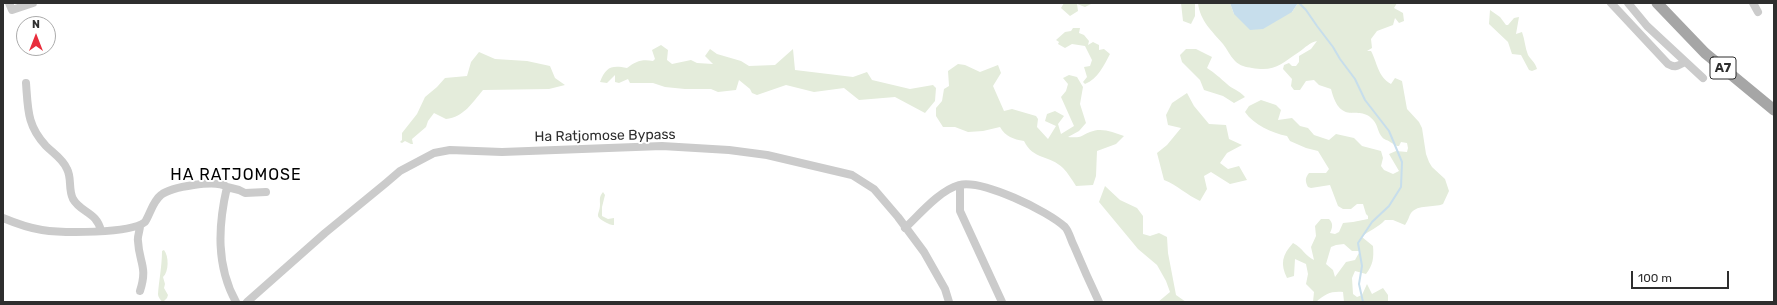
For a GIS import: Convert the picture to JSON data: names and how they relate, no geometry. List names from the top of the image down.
{
  "streets": {
    "main road": ["A7"],
    "street": ["Ha Ratjomose Bypass"]
  },
  "districts": ["HA RATJOMOSE"],
  "scale_bar": "100 m",
  "north": "top"
}
